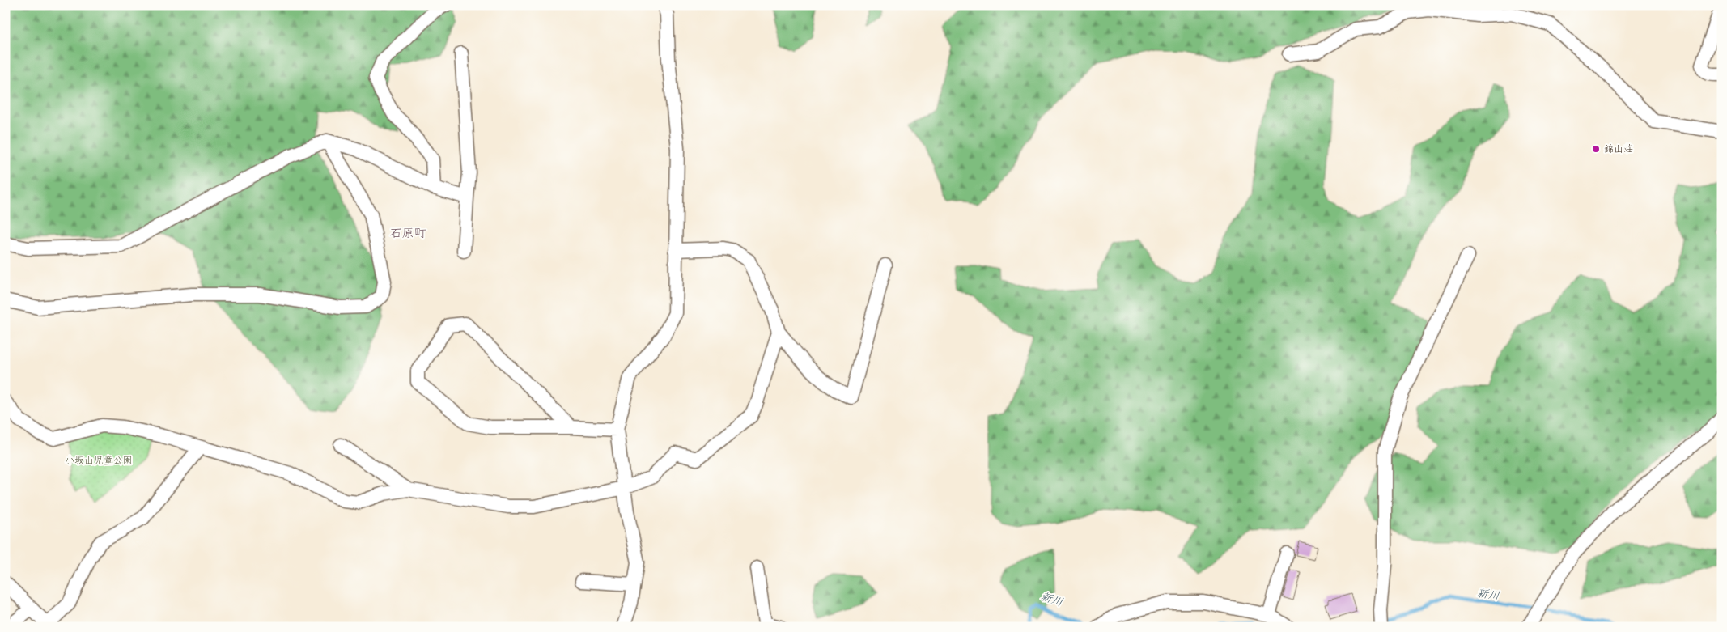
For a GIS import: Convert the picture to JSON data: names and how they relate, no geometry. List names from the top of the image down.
{
  "districts": ["石原町"],
  "water": ["新川"],
  "parks": ["小坂山児童公園"],
  "places": ["錦山荘"]
}
